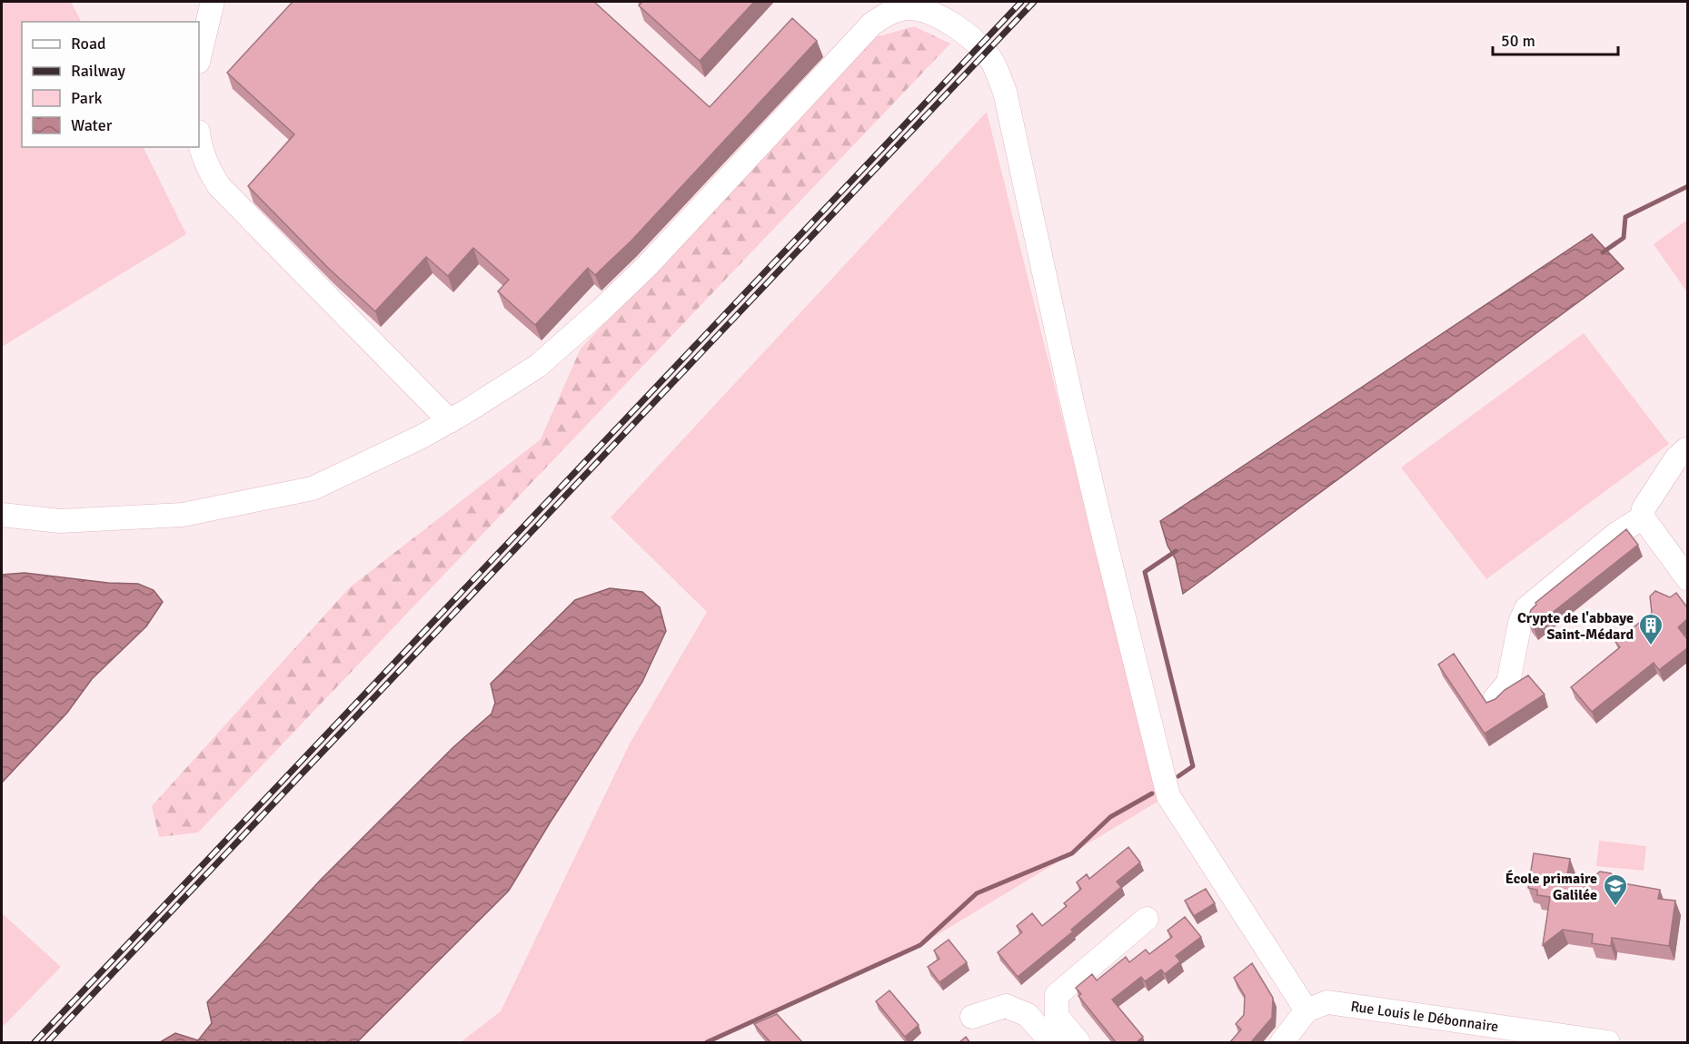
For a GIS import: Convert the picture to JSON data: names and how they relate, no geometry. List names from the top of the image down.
{
  "streets": {
    "street": ["Rue Louis le Débonnaire"]
  },
  "places": {
    "building": ["Crypte de l'abbaye Saint-Médard"],
    "school or university": ["École primaire Galilée"]
  },
  "legend": [
    "Road",
    "Railway",
    "Park",
    "Water"
  ],
  "scale_bar": "50 m"
}
